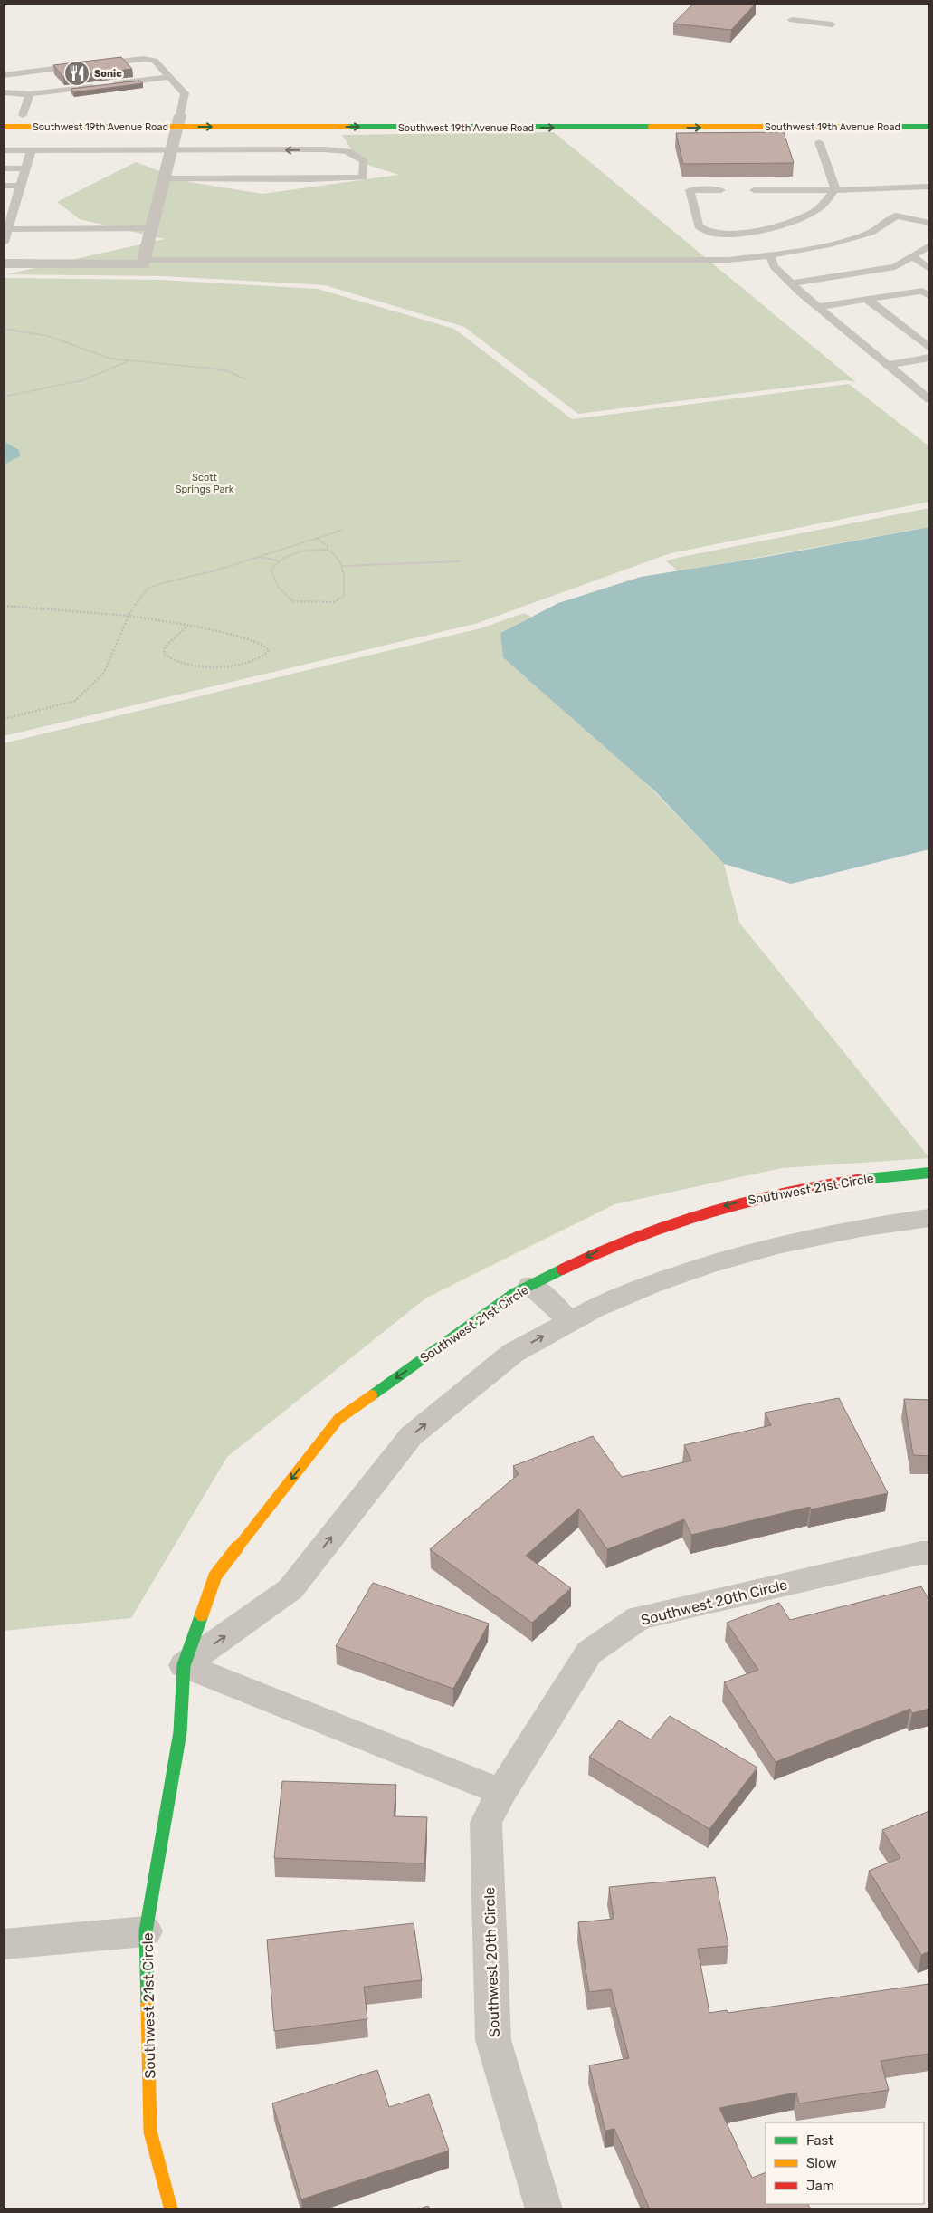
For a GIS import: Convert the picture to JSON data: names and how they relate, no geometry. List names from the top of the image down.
{
  "streets": {
    "main road": ["Southwest 19th Avenue Road", "Southwest 21st Circle"],
    "street": ["Southwest 20th Circle"]
  },
  "one_way": ["Southwest 19th Avenue Road", "Southwest 21st Circle"],
  "parks": ["Scott Springs Park"],
  "places": {
    "restaurant": ["Sonic"]
  },
  "legend": ["Fast", "Slow", "Jam"]
}
